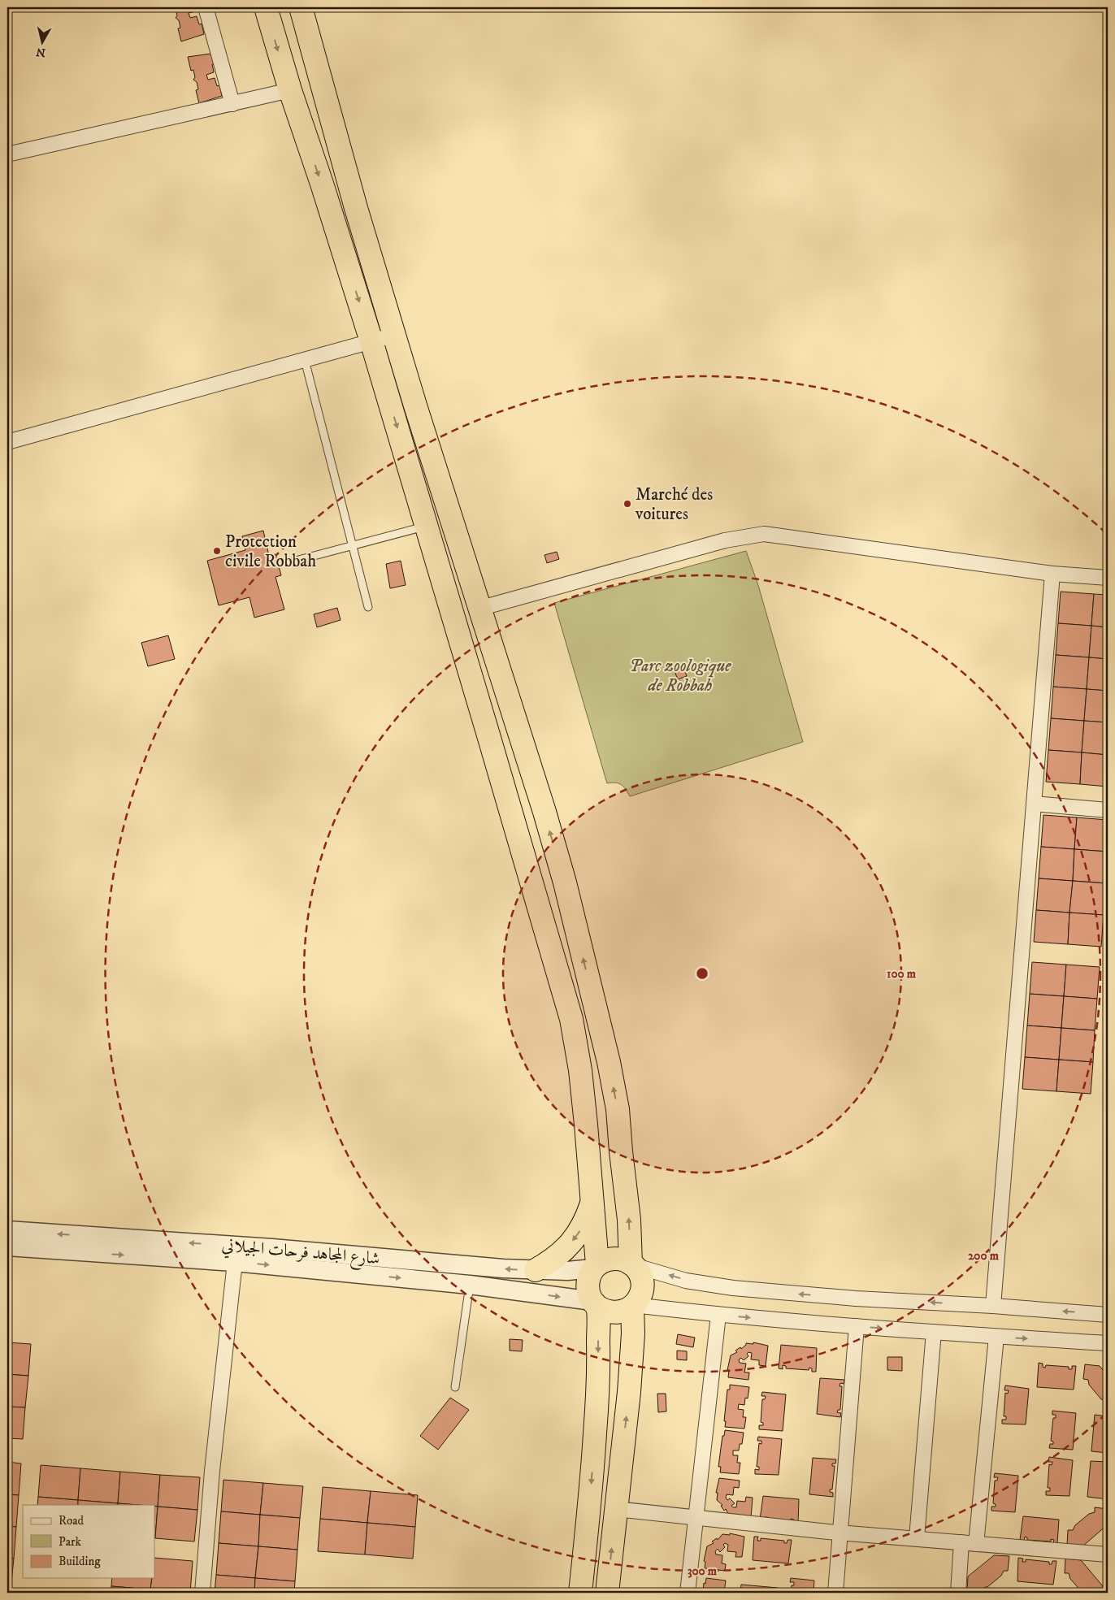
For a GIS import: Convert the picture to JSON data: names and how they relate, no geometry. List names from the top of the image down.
{
  "streets": {
    "street": ["شارع المجاهد فرحات الجيلاني"]
  },
  "parks": ["Parc zoologique de Robbah"],
  "places": ["Marché des voitures", "Protection civile Robbah"],
  "legend": ["Road", "Park", "Building"],
  "north": "bottom",
  "rings": ["100 m", "200 m", "300 m"]
}
